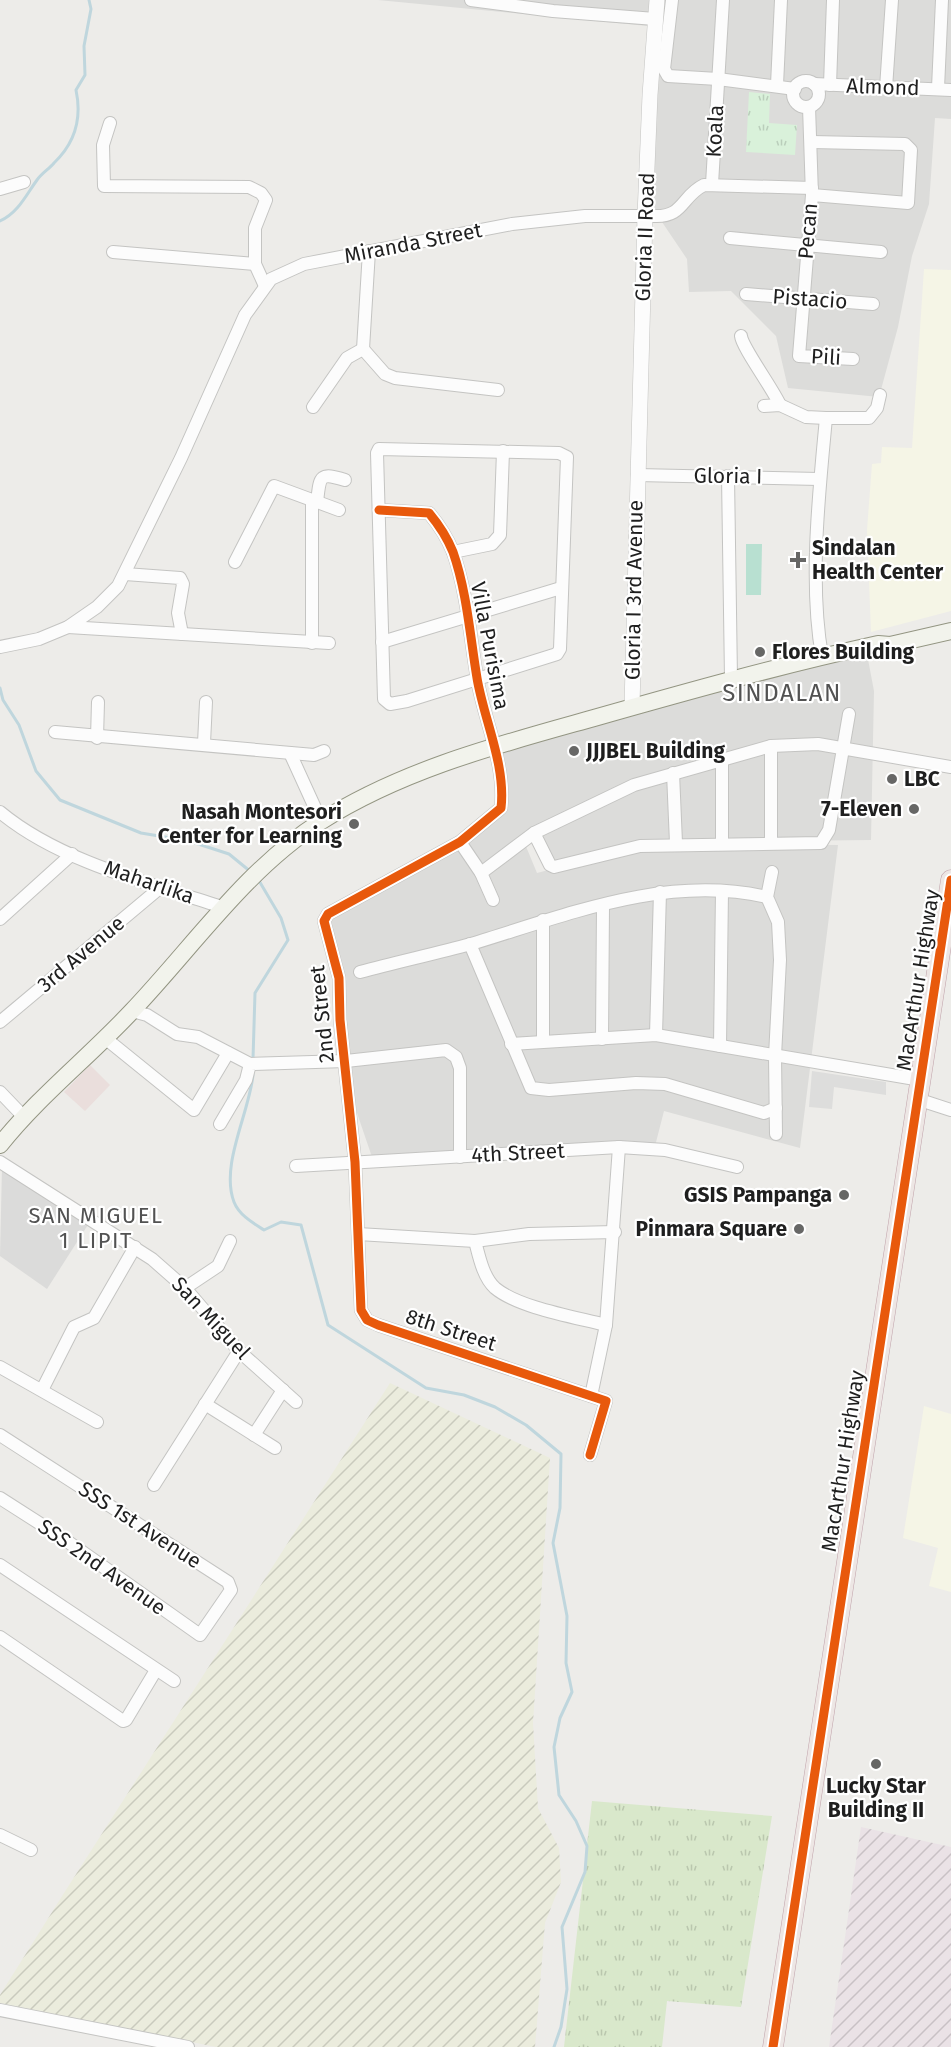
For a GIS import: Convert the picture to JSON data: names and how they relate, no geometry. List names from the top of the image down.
{
  "streets": {
    "highway": ["MacArthur Highway"],
    "street": [
      "Almond",
      "Koala",
      "Pecan",
      "Gloria II Road",
      "Miranda Street",
      "Pistacio",
      "Pili",
      "Gloria I",
      "Gloria I 3rd Avenue",
      "Villa Purisima",
      "Maharlika",
      "3rd Avenue",
      "2nd Street",
      "4th Street",
      "San Miguel",
      "8th Street",
      "SSS 1st Avenue",
      "SSS 2nd Avenue"
    ]
  },
  "crossings": [
    ["Almond", "Pecan"],
    ["Koala", "Miranda Street"],
    ["Pecan", "Pistacio"],
    ["Pecan", "Pili"],
    ["Gloria II Road", "Miranda Street"],
    ["Gloria II Road", "Gloria I"],
    ["Gloria II Road", "Gloria I 3rd Avenue"],
    ["Gloria I", "Gloria I 3rd Avenue"],
    ["Villa Purisima", "2nd Street"],
    ["Maharlika", "3rd Avenue"],
    ["2nd Street", "4th Street"],
    ["2nd Street", "8th Street"],
    ["SSS 1st Avenue", "SSS 2nd Avenue"]
  ],
  "districts": ["SINDALAN", "SAN MIGUEL 1 LIPIT"],
  "places": {
    "health": ["Sindalan Health Center"],
    "other": [
      "Flores Building",
      "JJJBEL Building",
      "LBC",
      "7-Eleven",
      "Nasah Montesori Center for Learning",
      "GSIS Pampanga",
      "Pinmara Square",
      "Lucky Star Building II"
    ]
  }
}
